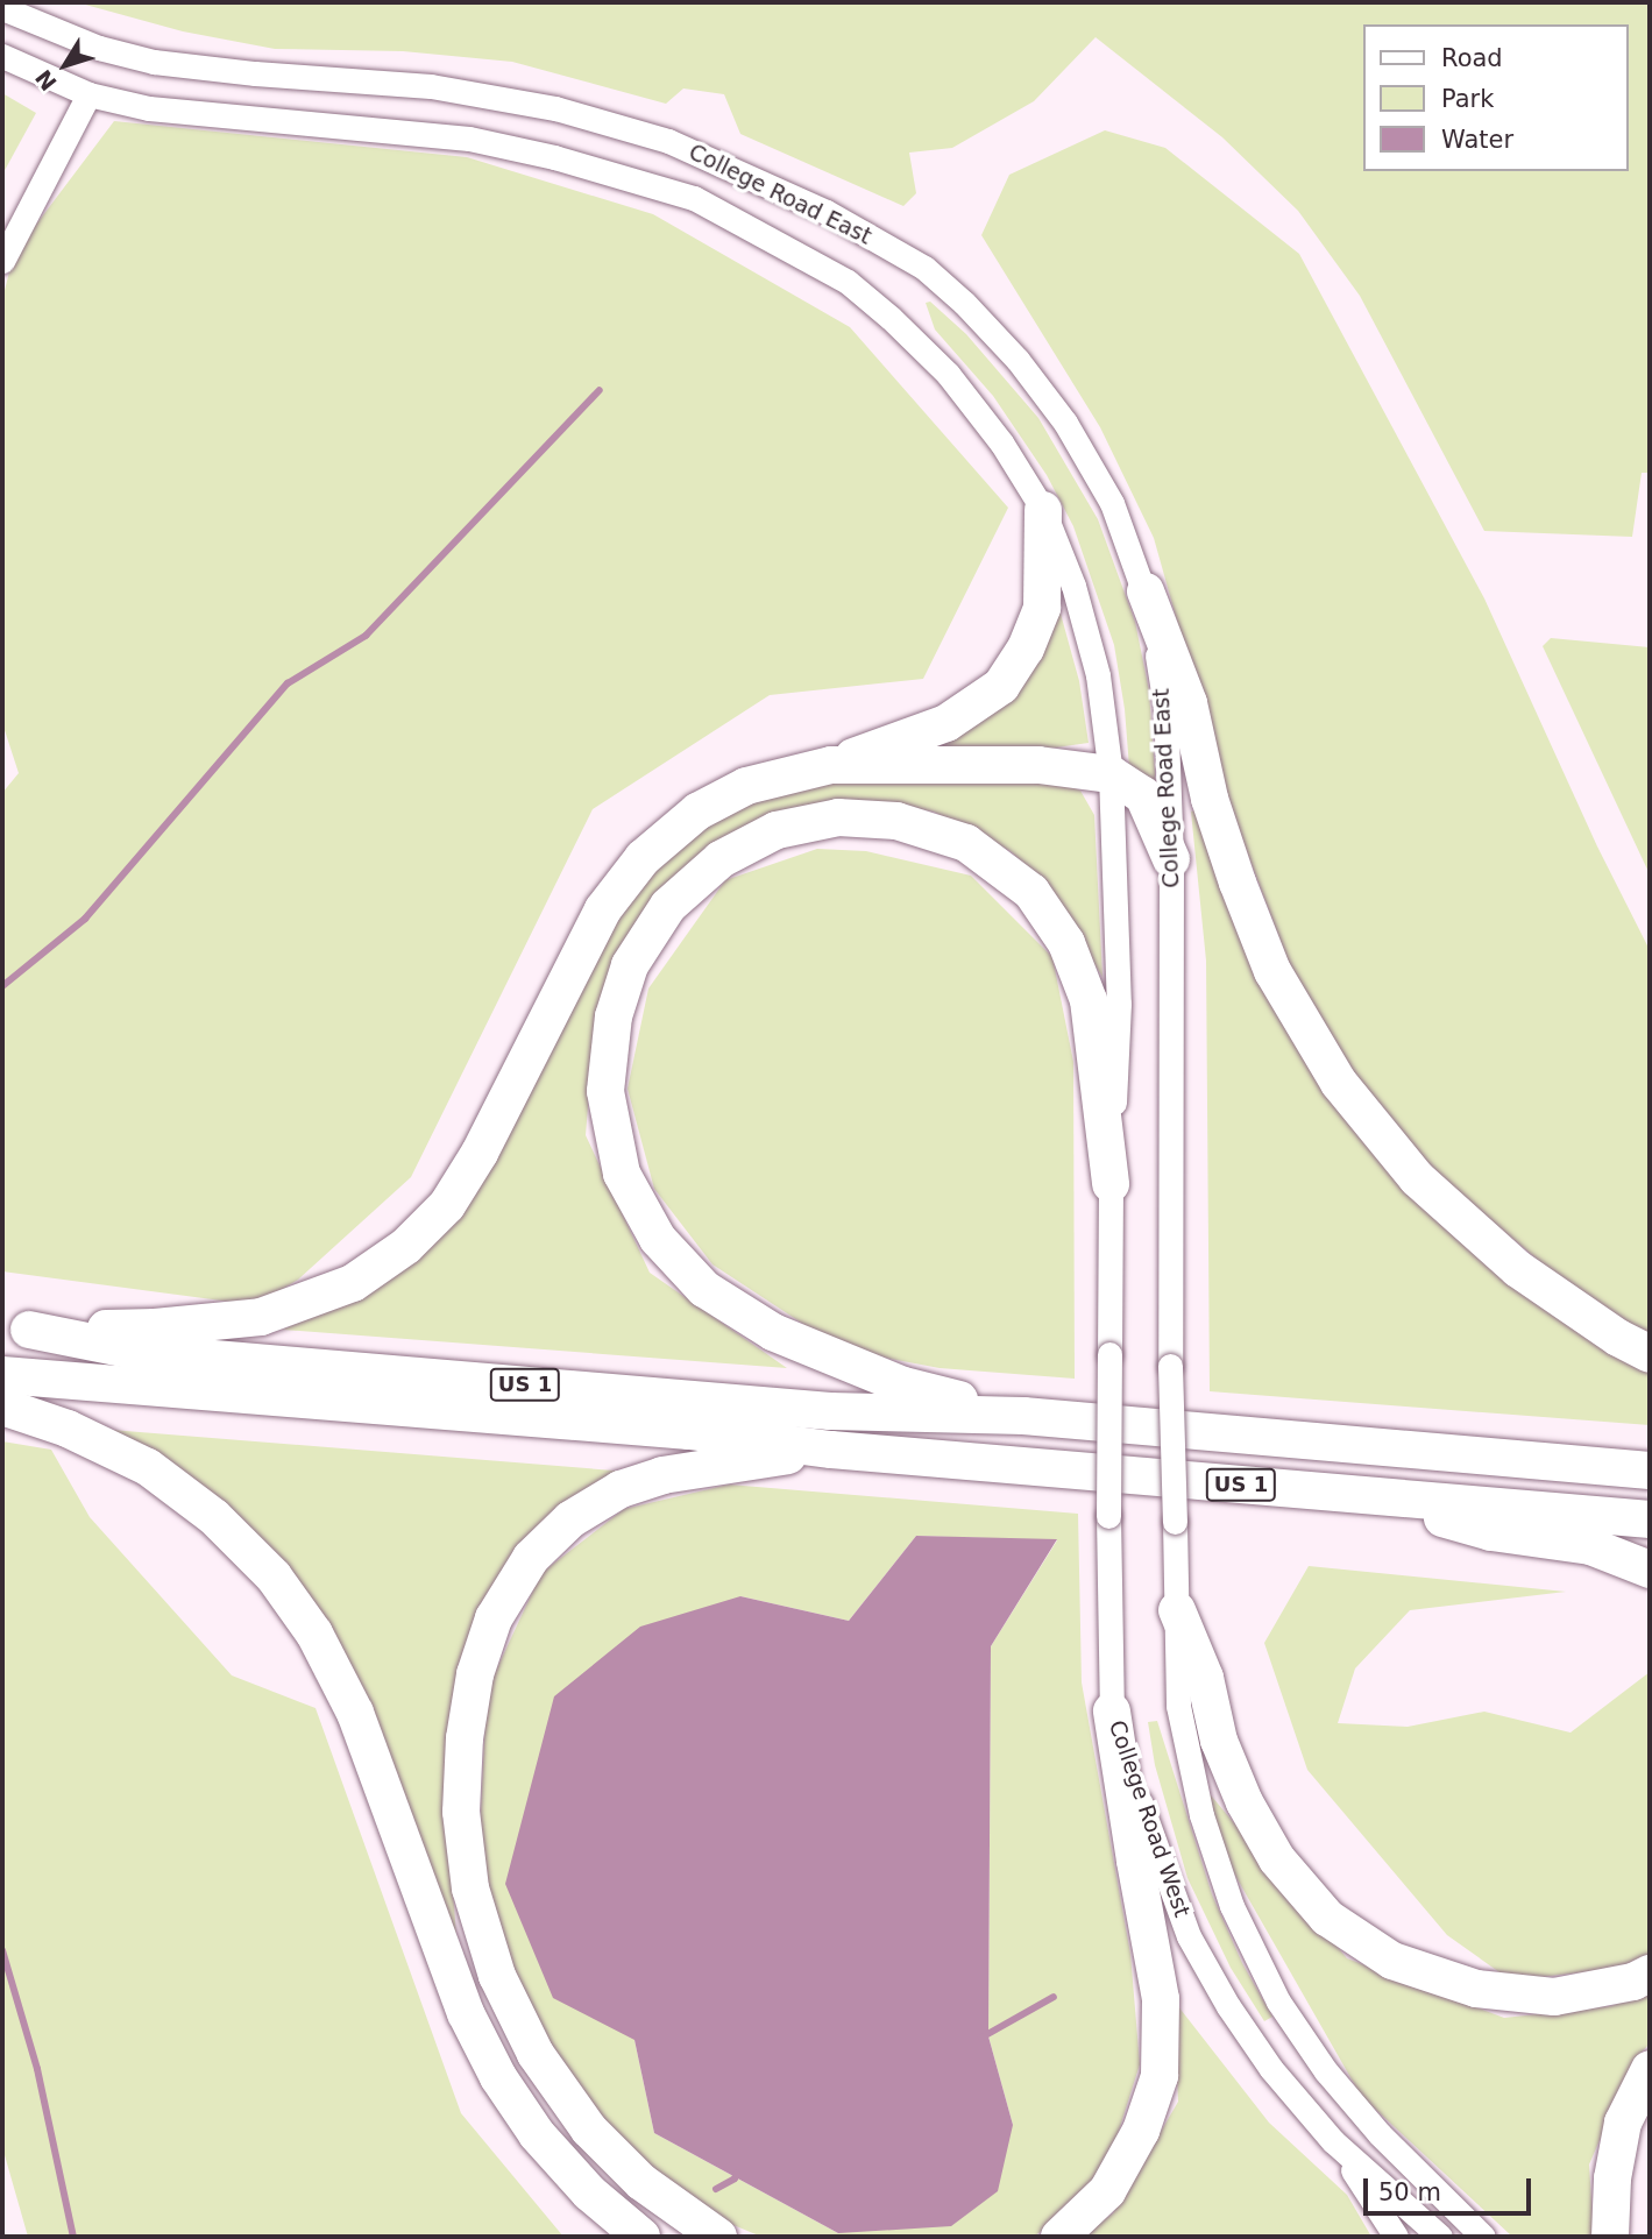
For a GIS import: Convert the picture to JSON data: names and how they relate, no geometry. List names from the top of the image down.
{
  "streets": {
    "highway": ["US 1"],
    "street": ["College Road East", "College Road West"]
  },
  "crossings": [
    ["College Road East", "College Road West"]
  ],
  "legend": ["Road", "Park", "Water"],
  "scale_bar": "50 m",
  "north": "bottom left"
}
